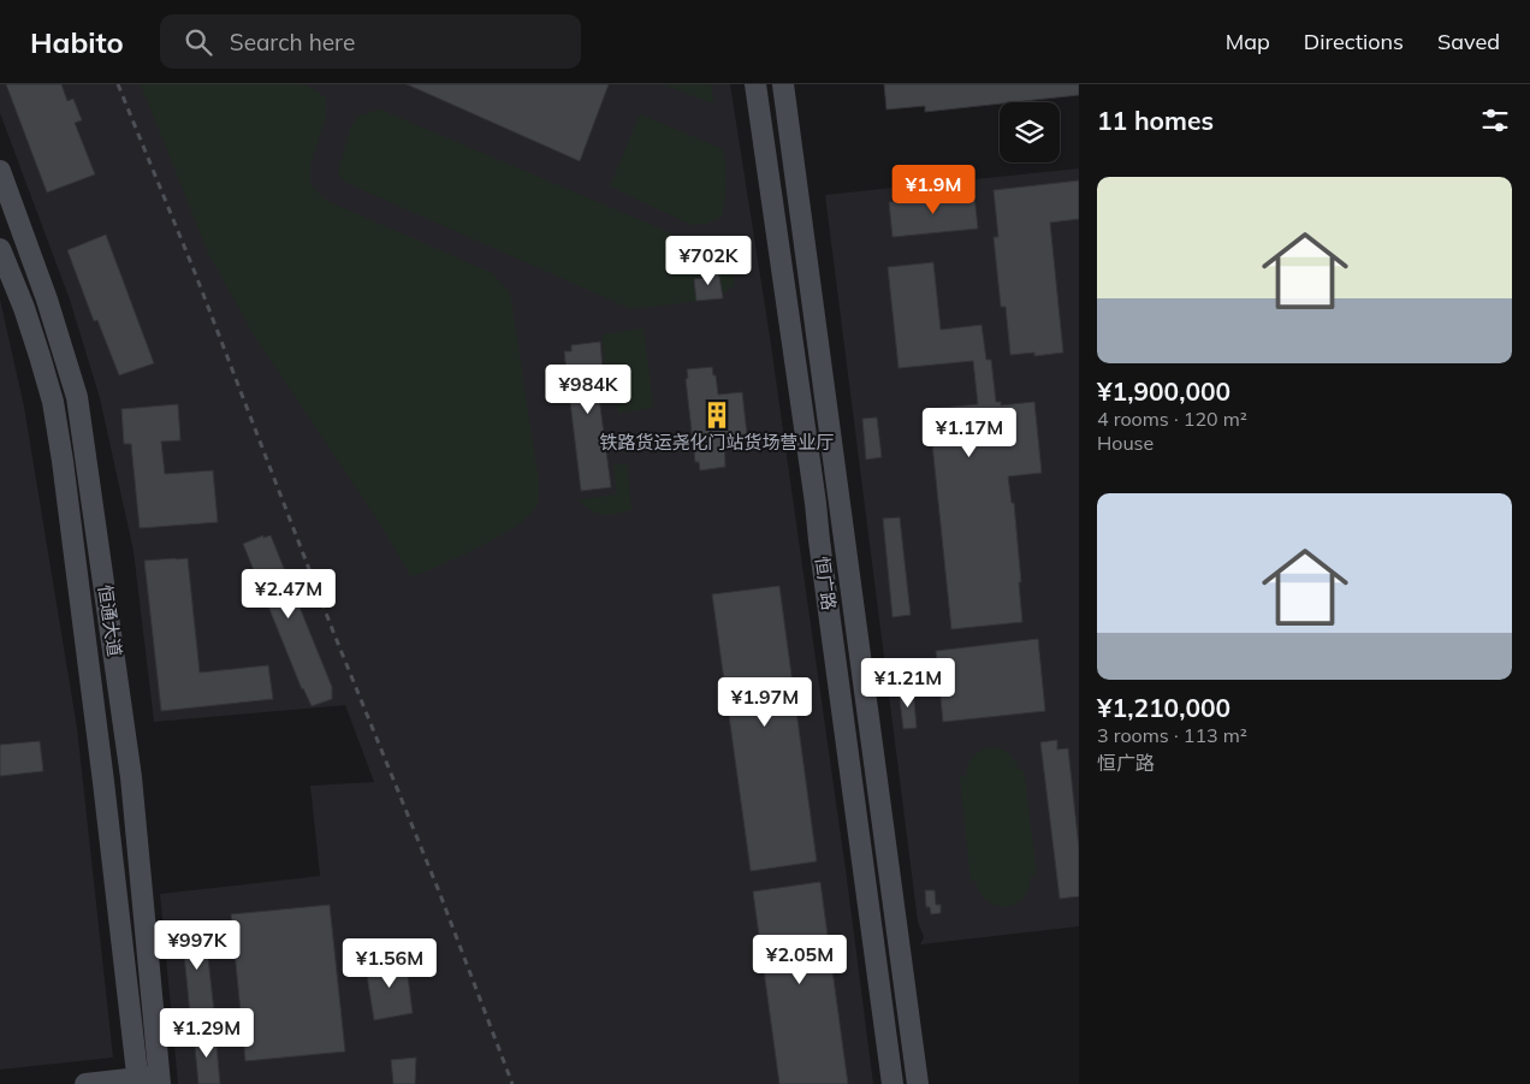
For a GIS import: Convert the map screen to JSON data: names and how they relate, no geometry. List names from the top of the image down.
{
  "streets": {
    "street": ["恒广路", "恒通大道"]
  },
  "places": {
    "building": ["铁路货运尧化门站货场营业厅"]
  },
  "page": {
    "header": "Habito",
    "search": "Search here",
    "nav": ["Map", "Directions", "Saved"],
    "heading": "11 homes",
    "list": [
      {
        "name": "¥1,900,000",
        "note": "4 rooms · 120 m² · House"
      },
      {
        "name": "¥1,210,000",
        "note": "3 rooms · 113 m² · 恒广路"
      }
    ],
    "price": [
      "¥1.9M",
      "¥702K",
      "¥984K",
      "¥1.17M",
      "¥2.47M",
      "¥1.21M",
      "¥1.97M",
      "¥997K",
      "¥2.05M",
      "¥1.56M",
      "¥1.29M"
    ]
  }
}
